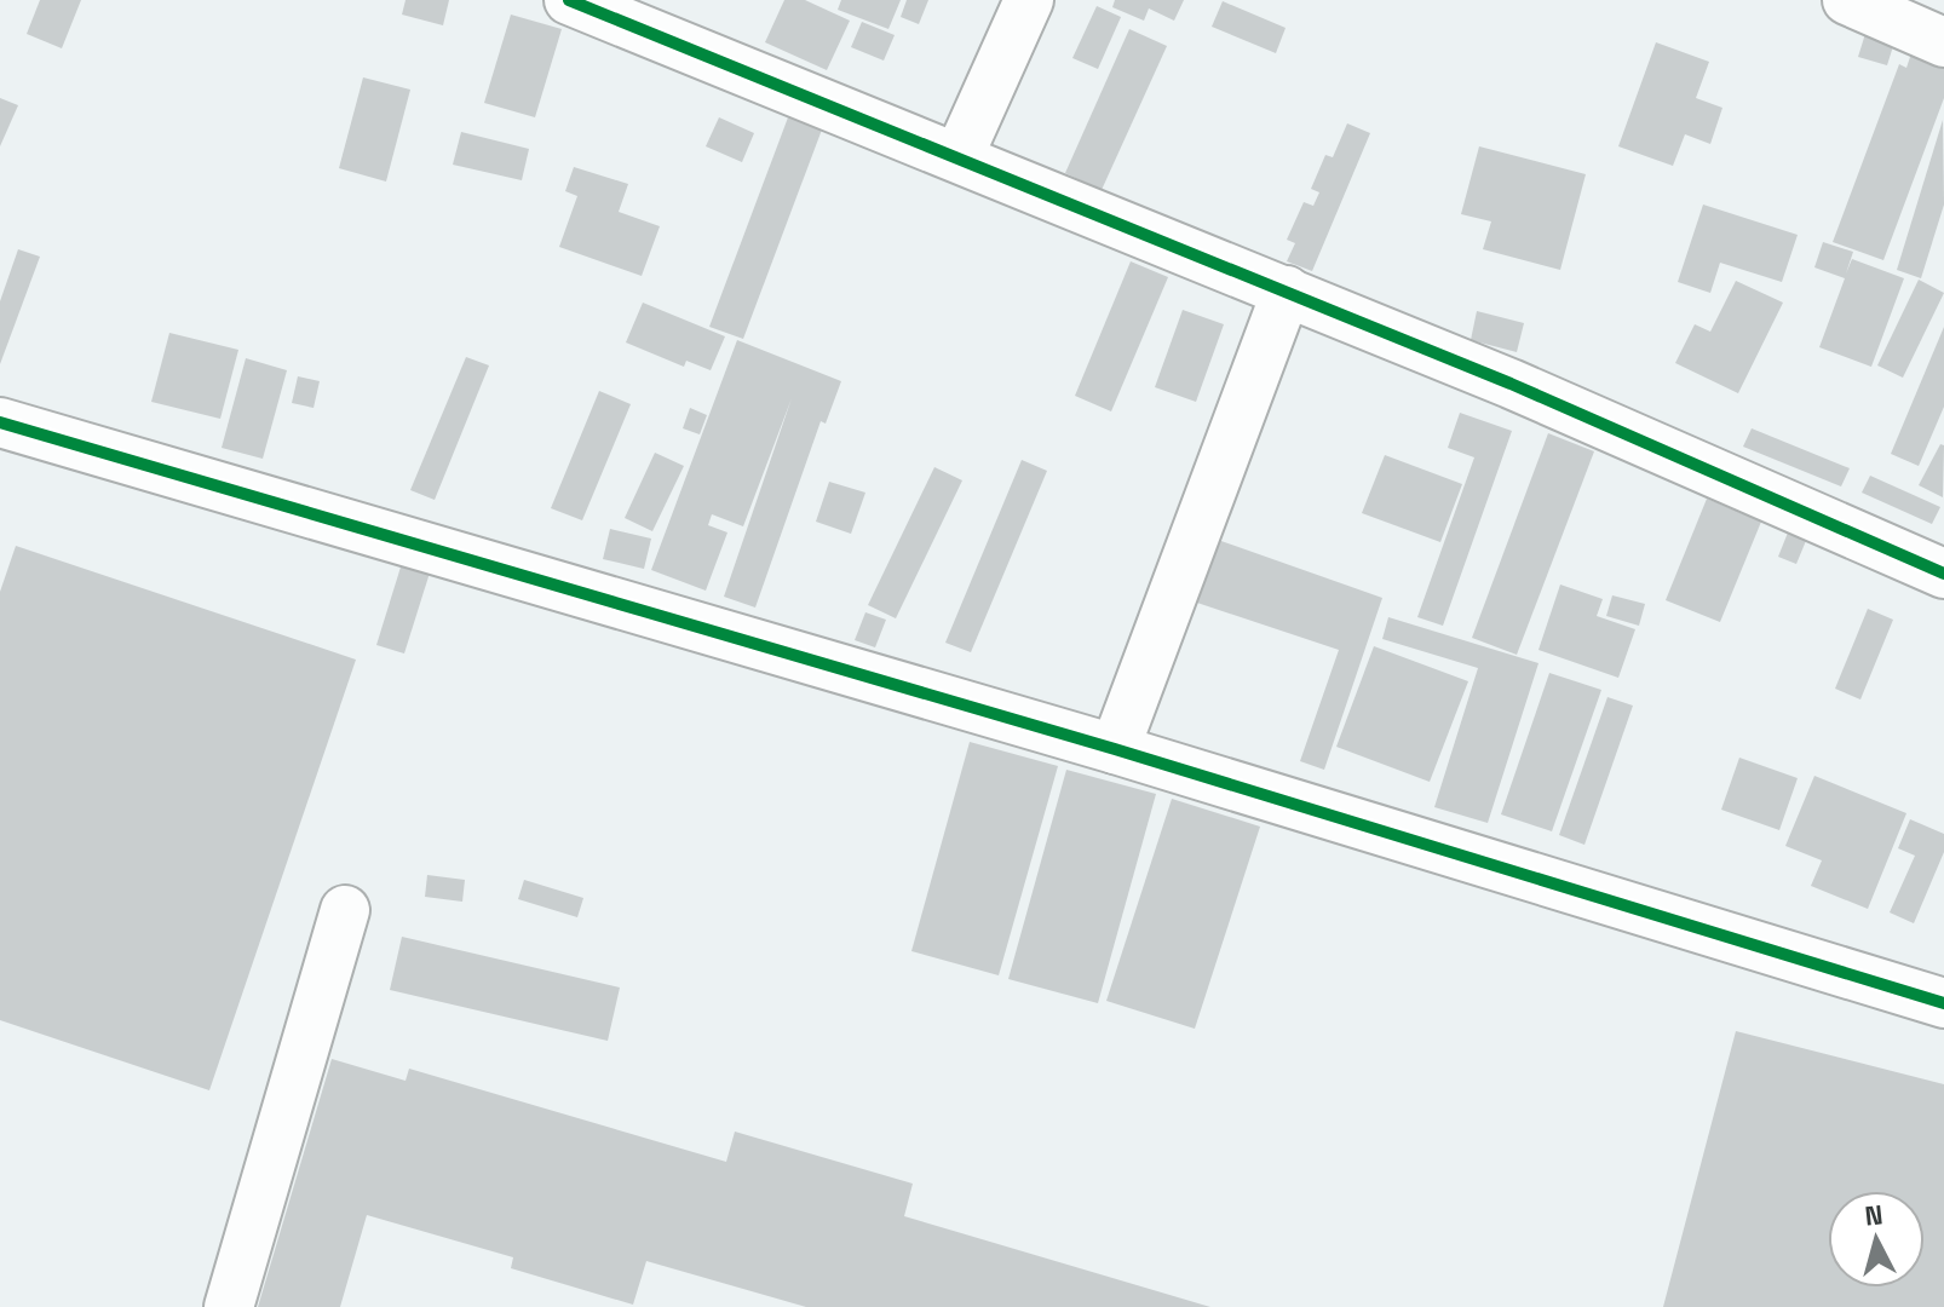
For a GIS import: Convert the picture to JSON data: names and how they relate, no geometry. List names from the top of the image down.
{
  "north": "top"
}
